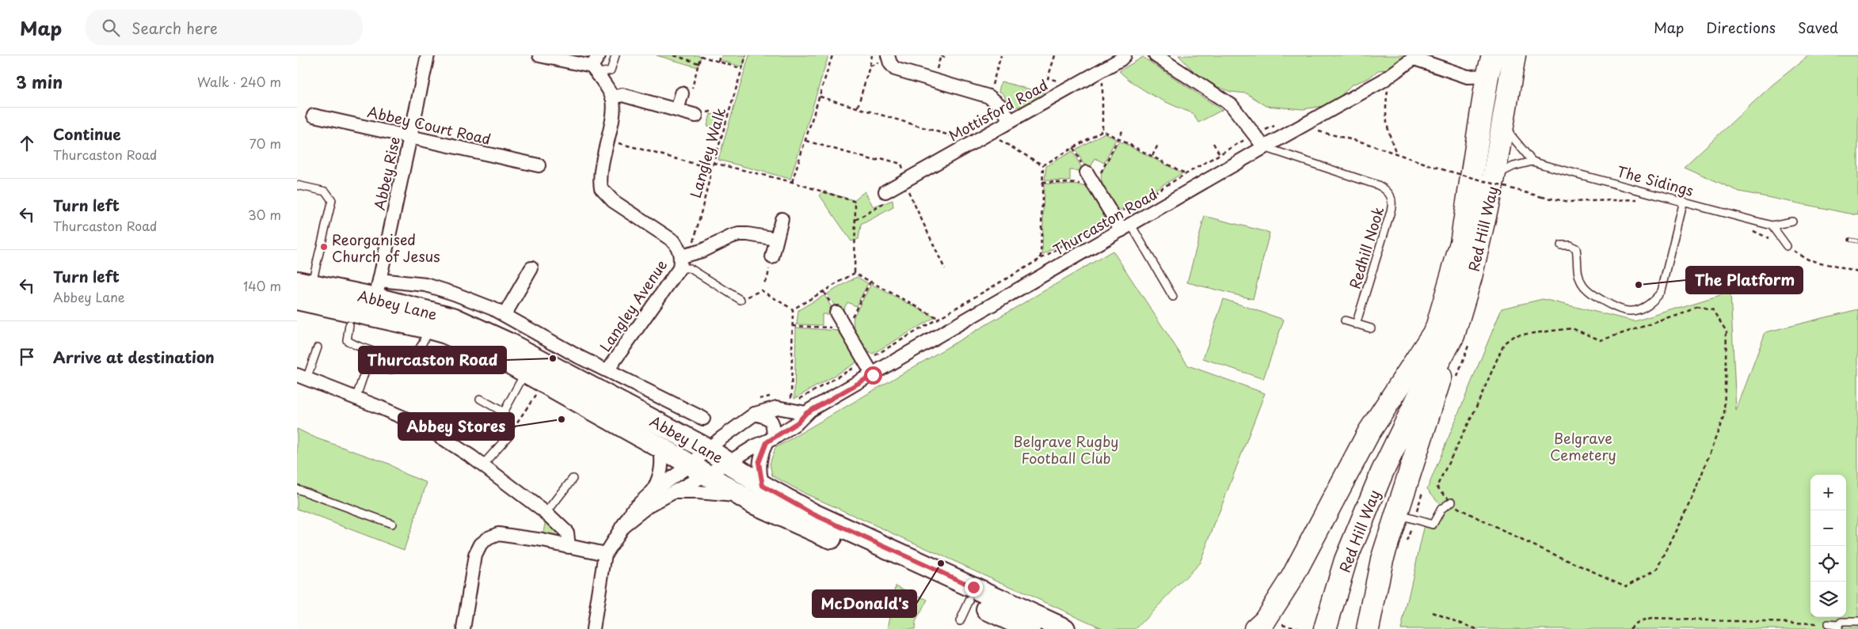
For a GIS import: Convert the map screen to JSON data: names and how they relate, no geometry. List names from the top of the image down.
{
  "streets": {
    "highway": ["Red Hill Way"],
    "main road": ["Abbey Lane"],
    "street": [
      "Mottisford Road",
      "Abbey Court Road",
      "Abbey Rise",
      "Thurcaston Road",
      "Langley Avenue"
    ],
    "lane": ["The Sidings", "Redhill Nook"],
    "path": ["Langley Walk"]
  },
  "crossings": [
    ["Abbey Court Road", "Abbey Rise"],
    ["Langley Walk", "Langley Avenue"],
    ["Abbey Rise", "Abbey Lane"],
    ["Abbey Rise", "Langley Avenue"],
    ["The Sidings", "Red Hill Way"],
    ["Thurcaston Road", "Redhill Nook"],
    ["Thurcaston Road", "Abbey Lane"],
    ["Abbey Lane", "Langley Avenue"]
  ],
  "parks": ["Belgrave Cemetery", "Belgrave Rugby Football Club"],
  "places": [
    "Reorganised Church of Jesus",
    "The Platform",
    "Thurcaston Road",
    "Abbey Stores",
    "McDonald's"
  ],
  "page": {
    "header": "Map",
    "search": "Search here",
    "nav": ["Map", "Directions", "Saved"],
    "heading": ["3 min", "Walk · 240 m"],
    "list": [
      ["Continue", "Thurcaston Road", "70 m"],
      ["Turn left", "Thurcaston Road", "30 m"],
      ["Turn left", "Abbey Lane", "140 m"],
      "Arrive at destination"
    ],
    "map_buttons": ["+", "−"]
  }
}
